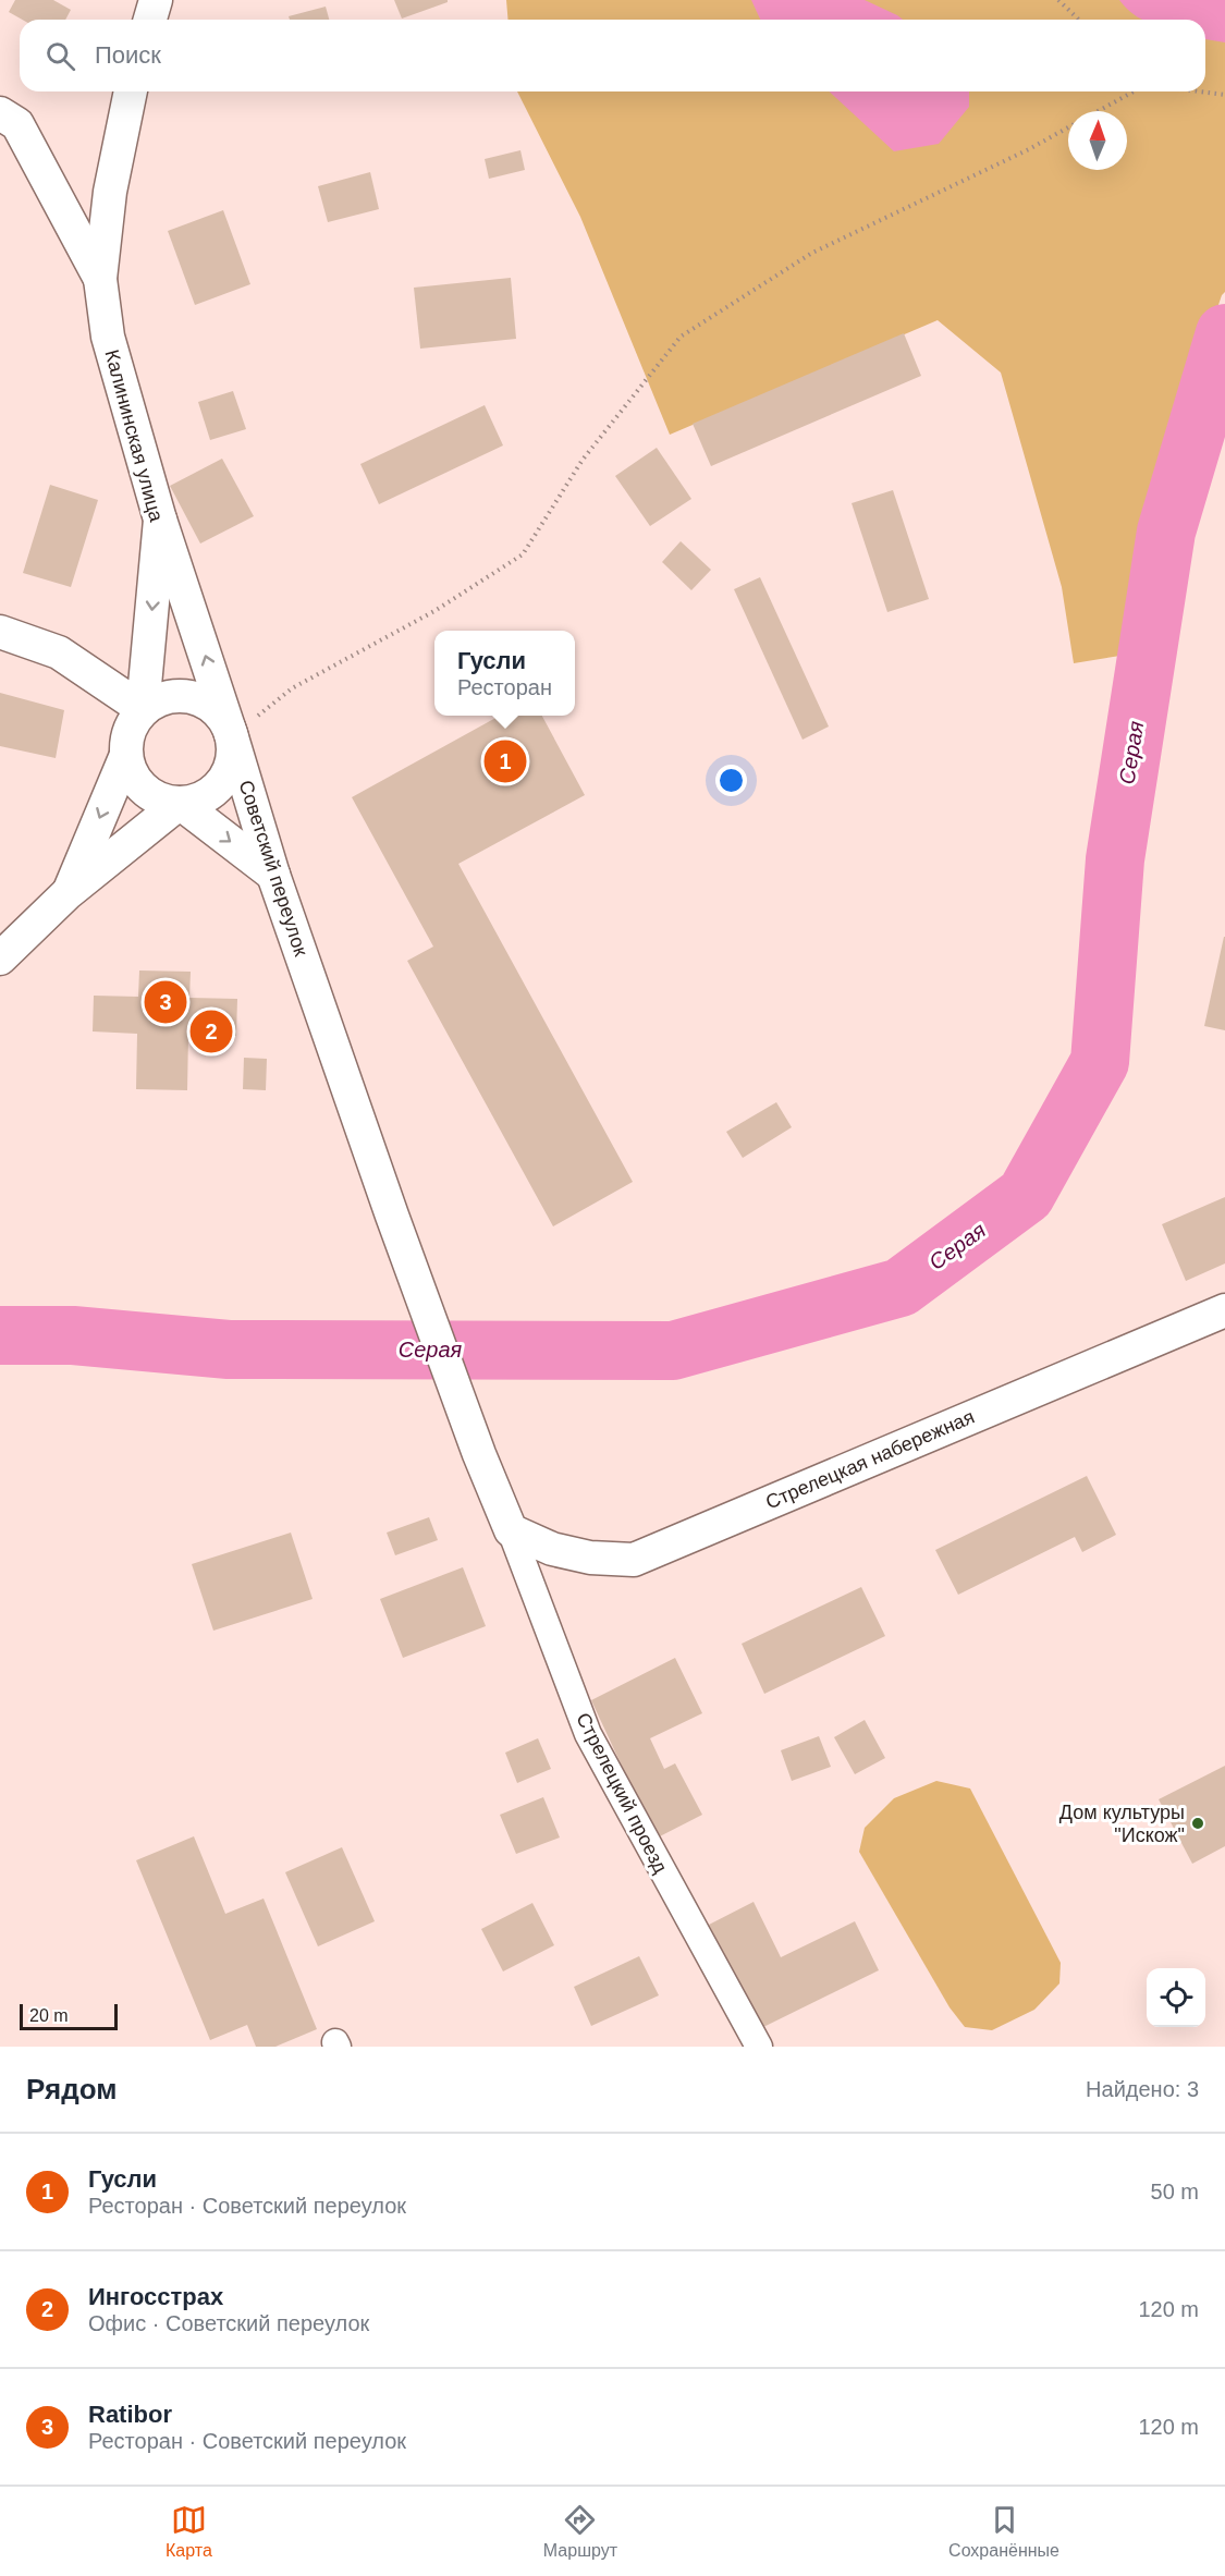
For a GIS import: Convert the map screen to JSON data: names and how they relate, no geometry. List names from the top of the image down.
{
  "streets": {
    "street": [
      "Калининская улица",
      "Советский переулок",
      "Стрелецкая набережная",
      "Стрелецкий проезд"
    ]
  },
  "crossings": [
    ["Калининская улица", "Советский переулок"],
    ["Советский переулок", "Стрелецкий проезд"],
    ["Стрелецкая набережная", "Стрелецкий проезд"]
  ],
  "one_way": ["Калининская улица"],
  "water": ["Серая"],
  "places": ["Дом культуры \"Искож\""],
  "scale_bar": "20 m",
  "north": "top",
  "page": {
    "search": "Поиск",
    "popup": ["Гусли", "Ресторан"],
    "pins": ["1", "3", "2"],
    "scale": "20 m",
    "heading": ["Рядом", "Найдено: 3"],
    "list": [
      {
        "mark": "1",
        "name": "Гусли",
        "note": "Ресторан · Советский переулок",
        "value": "50 m"
      },
      {
        "mark": "2",
        "name": "Ингосстрах",
        "note": "Офис · Советский переулок",
        "value": "120 m"
      },
      {
        "mark": "3",
        "name": "Ratibor",
        "note": "Ресторан · Советский переулок",
        "value": "120 m"
      }
    ],
    "nav": ["Карта", "Маршрут", "Сохранённые"]
  }
}
